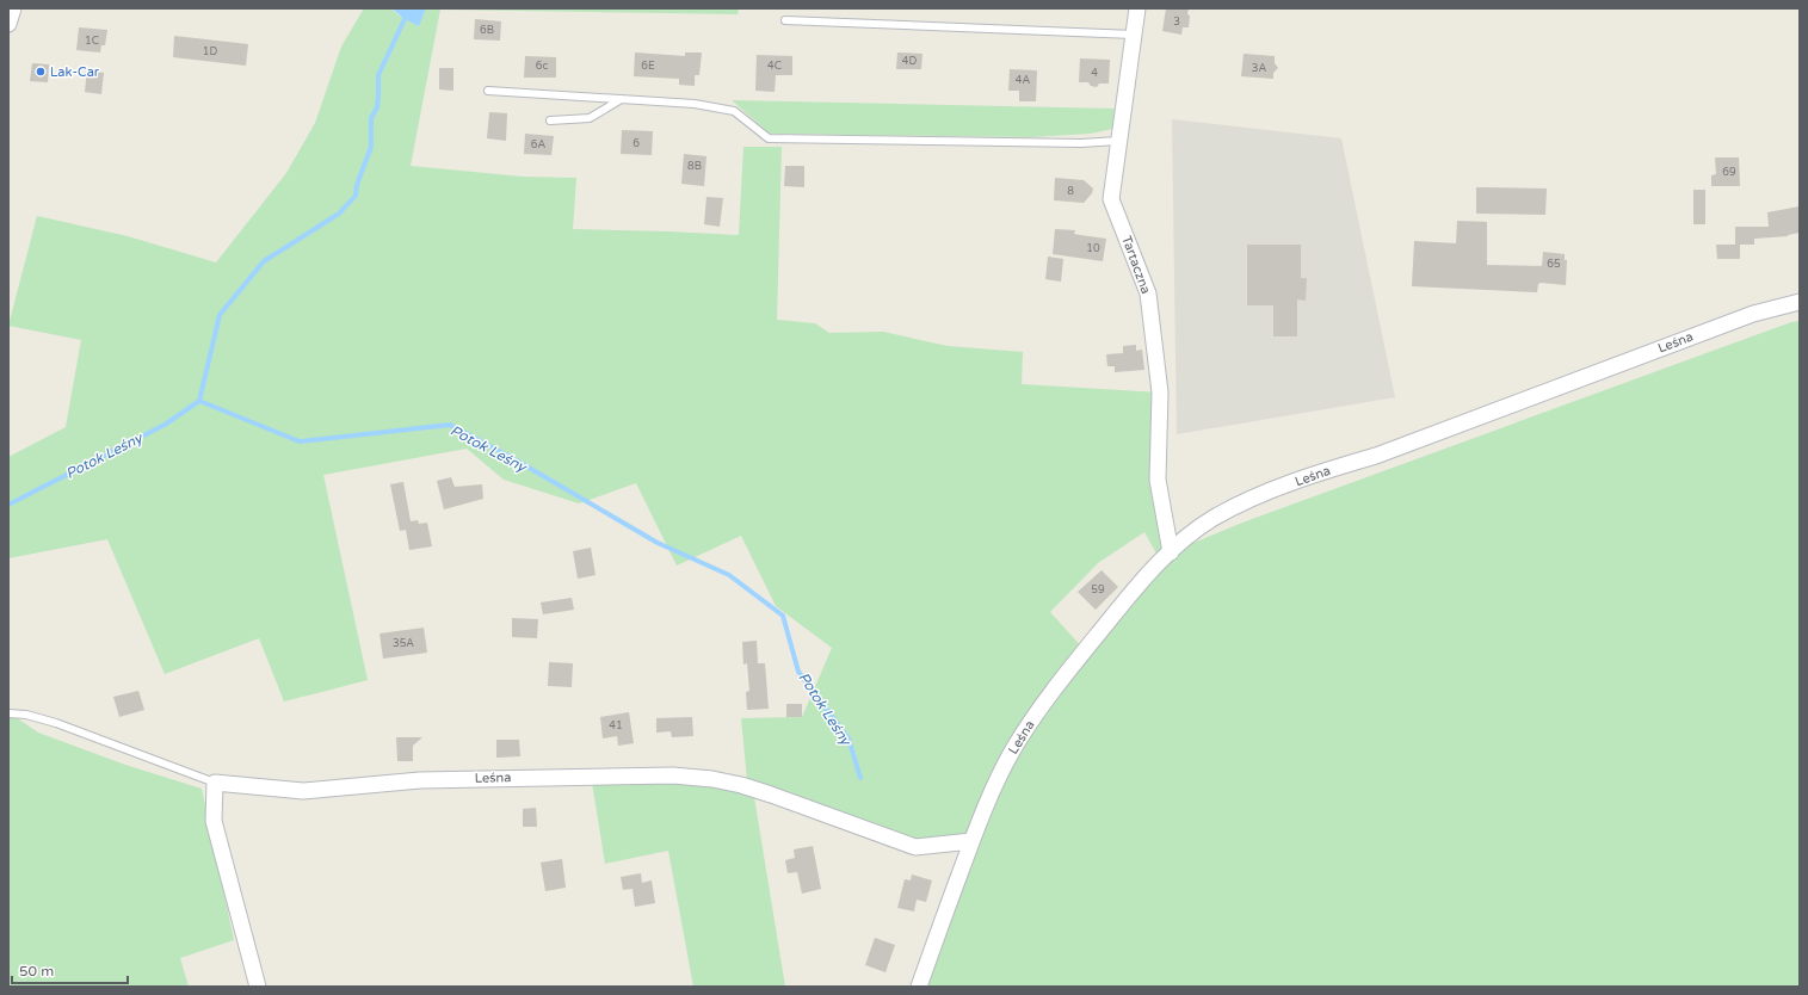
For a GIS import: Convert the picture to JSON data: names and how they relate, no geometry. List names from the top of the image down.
{
  "streets": {
    "street": ["Tartaczna", "Leśna"]
  },
  "crossings": [
    ["Tartaczna", "Leśna"]
  ],
  "water": ["Potok Leśny"],
  "places": ["Lak-Car"],
  "house_numbers": [
    "3",
    "6B",
    "1C",
    "1D",
    "4D",
    "6c",
    "6E",
    "4C",
    "3A",
    "4",
    "4A",
    "6",
    "6A",
    "8B",
    "69",
    "8",
    "10",
    "65",
    "59",
    "35A",
    "41"
  ],
  "scale_bar": "50 m"
}
